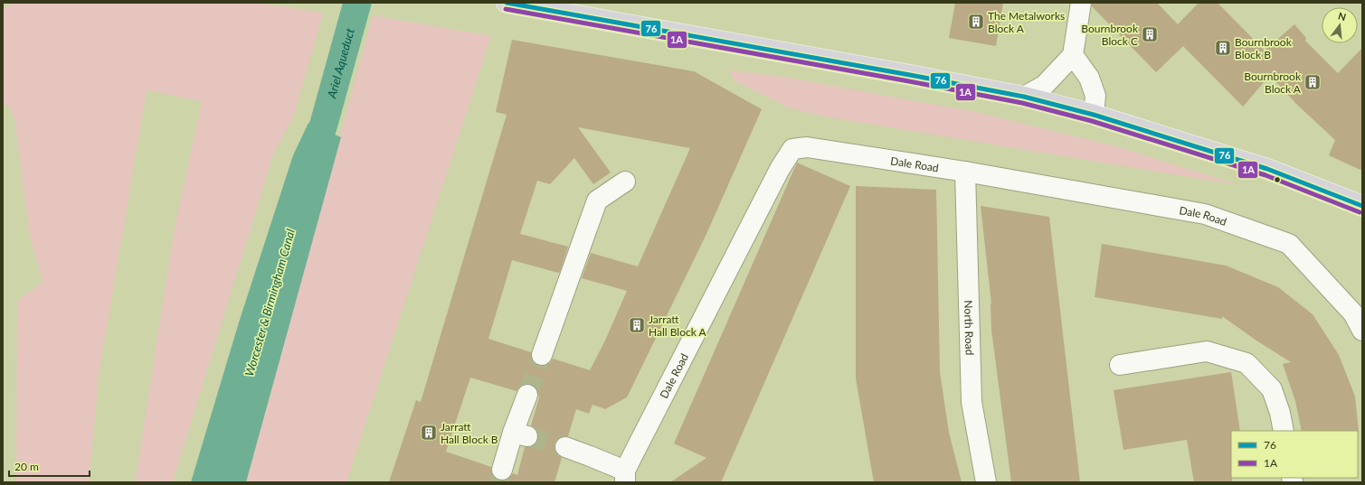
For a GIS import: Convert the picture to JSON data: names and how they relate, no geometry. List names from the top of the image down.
{
  "streets": {
    "street": ["Dale Road", "North Road"]
  },
  "crossings": [
    ["Dale Road", "North Road"]
  ],
  "water": ["Ariel Aqueduct", "Worcester & Birmingham Canal"],
  "places": {
    "building": [
      "The Metalworks Block A",
      "Bournbrook Block C",
      "Bournbrook Block B",
      "Bournbrook Block A",
      "Jarratt Hall Block A",
      "Jarratt Hall Block B"
    ]
  },
  "lines": ["transit line 76", "transit line 1A"],
  "legend": ["76", "1A"],
  "scale_bar": "20 m",
  "north": "top"
}
